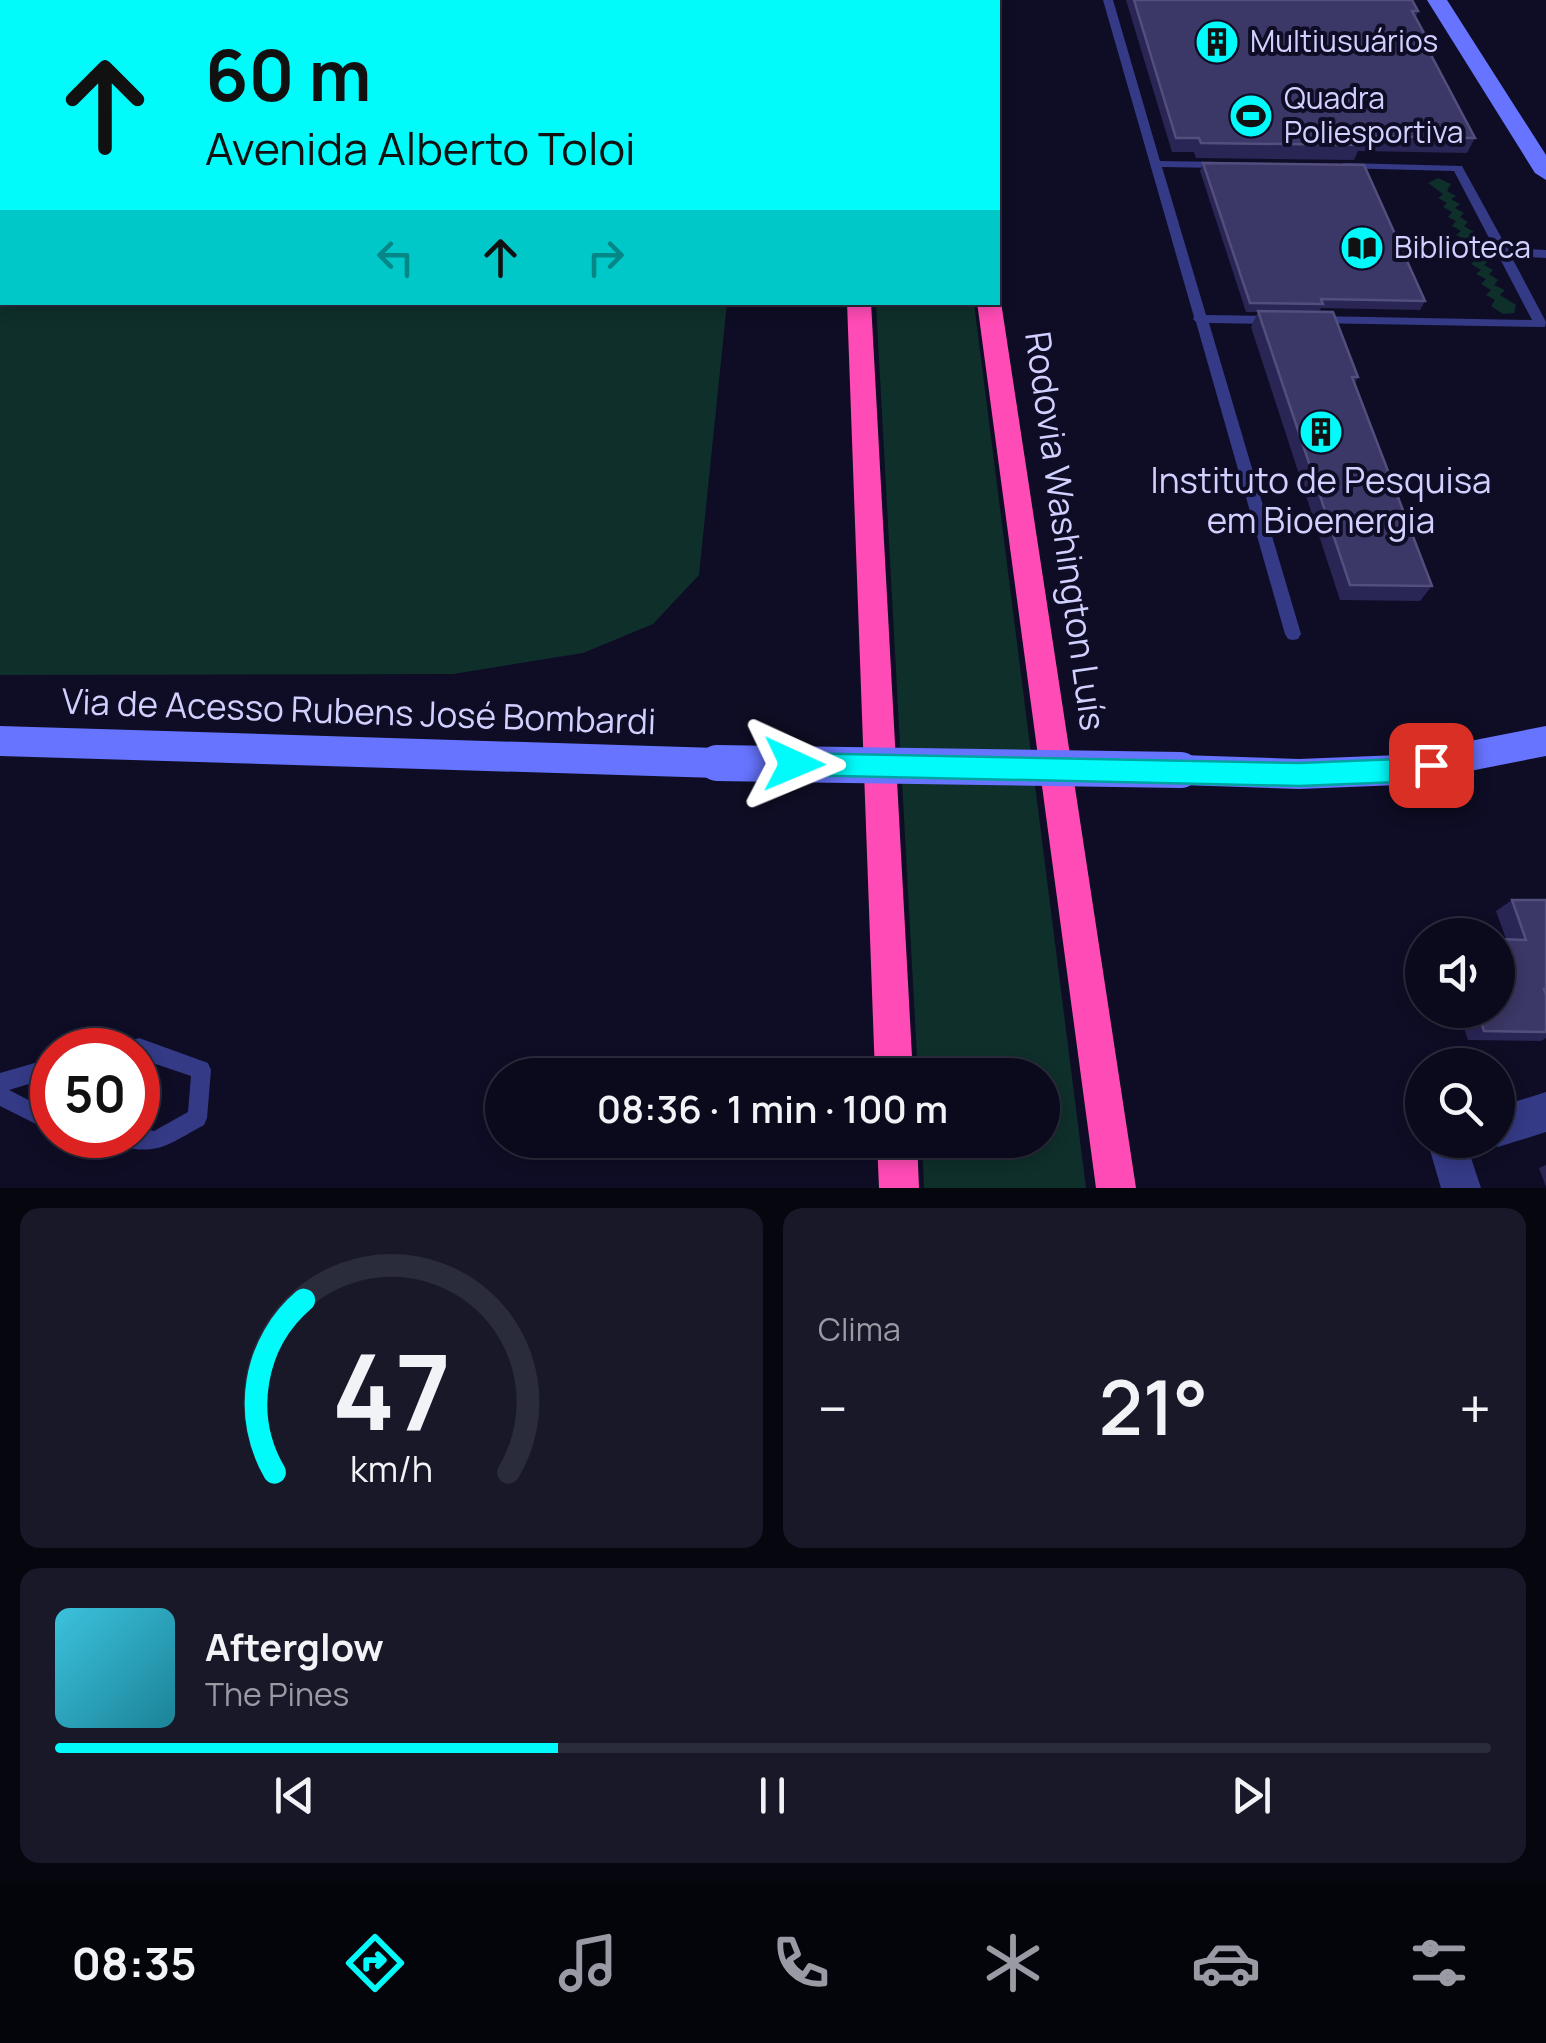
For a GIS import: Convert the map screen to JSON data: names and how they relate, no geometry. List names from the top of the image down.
{
  "streets": {
    "highway": ["Rodovia Washington Luís"],
    "main road": ["Via de Acesso Rubens José Bombardi"]
  },
  "places": {
    "building": ["Multiusuários", "Instituto de Pesquisa em Bioenergia"],
    "sports": ["Quadra Poliesportiva"],
    "library": ["Biblioteca"]
  },
  "page": {
    "turn": ["60 m", "Avenida Alberto Toloi"],
    "limit": "50",
    "trip": "08:36 · 1 min · 100 m",
    "tile": "Clima",
    "heat": ["−", "21°", "+"],
    "song": ["Afterglow", "The Pines"],
    "tabs": "08:35",
    "gauge": ["47", "km/h"]
  }
}
